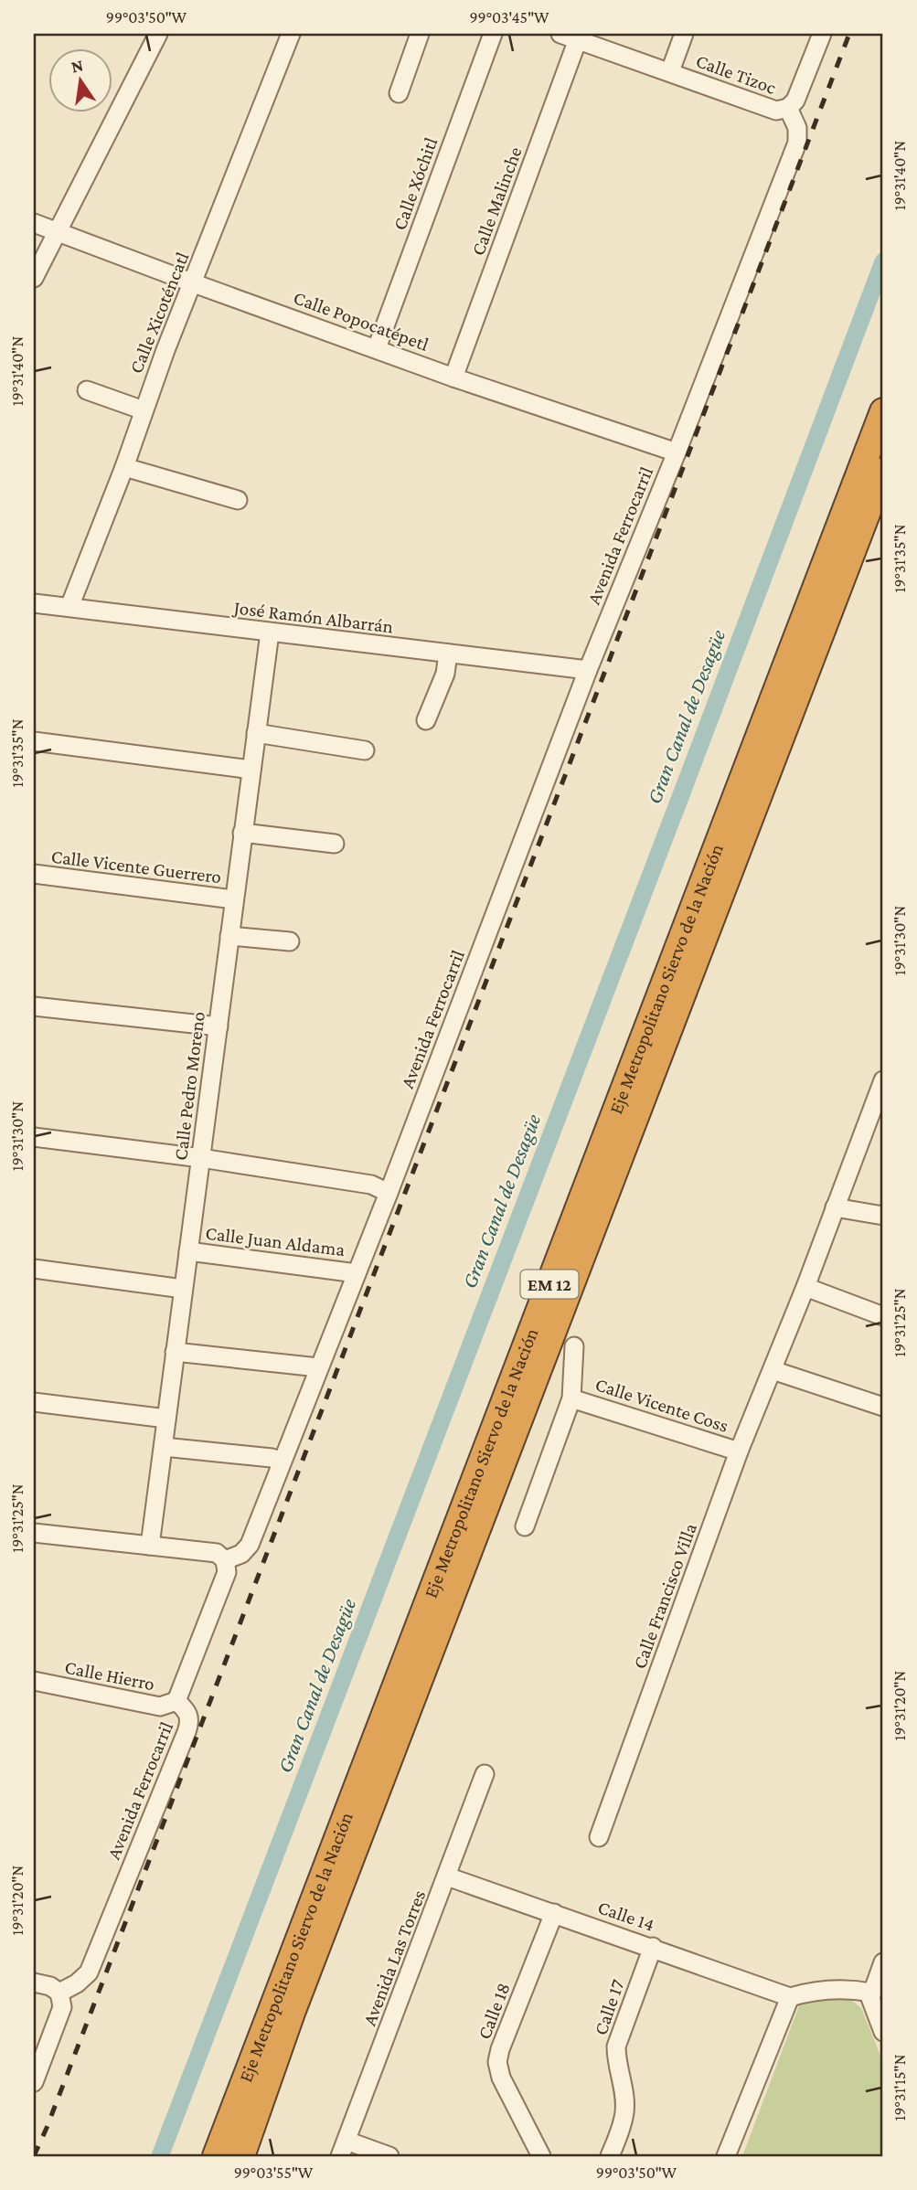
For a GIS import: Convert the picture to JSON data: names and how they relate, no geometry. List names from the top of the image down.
{
  "streets": {
    "highway": ["Eje Metropolitano Siervo de la Nación", "EM 12"],
    "street": [
      "Calle Tizoc",
      "Calle Xóchitl",
      "Calle Malinche",
      "Calle Xicoténcatl",
      "Calle Popocatépetl",
      "Avenida Ferrocarril",
      "José Ramón Albarrán",
      "Calle Vicente Guerrero",
      "Calle Pedro Moreno",
      "Calle Juan Aldama",
      "Calle Vicente Coss",
      "Calle Francisco Villa",
      "Calle Hierro",
      "Calle 14",
      "Avenida Las Torres",
      "Calle 17",
      "Calle 18"
    ]
  },
  "crossings": [
    ["Calle Tizoc", "Calle Malinche"],
    ["Calle Tizoc", "Avenida Ferrocarril"],
    ["Calle Xóchitl", "Calle Popocatépetl"],
    ["Calle Malinche", "Calle Popocatépetl"],
    ["Calle Xicoténcatl", "Calle Popocatépetl"],
    ["Calle Xicoténcatl", "José Ramón Albarrán"],
    ["Calle Popocatépetl", "Avenida Ferrocarril"],
    ["Avenida Ferrocarril", "José Ramón Albarrán"],
    ["Avenida Ferrocarril", "Calle Juan Aldama"],
    ["Avenida Ferrocarril", "Calle Hierro"],
    ["José Ramón Albarrán", "Calle Pedro Moreno"],
    ["Calle Vicente Guerrero", "Calle Pedro Moreno"],
    ["Calle Pedro Moreno", "Calle Juan Aldama"],
    ["Calle Vicente Coss", "Calle Francisco Villa"],
    ["Calle 14", "Avenida Las Torres"],
    ["Calle 14", "Calle 17"],
    ["Calle 14", "Calle 18"]
  ],
  "water": ["Gran Canal de Desagüe"],
  "north": "top",
  "coordinates": [
    "99°03'50\"W",
    "99°03'45\"W",
    "19°31'40\"N",
    "19°31'35\"N",
    "19°31'30\"N",
    "19°31'25\"N",
    "19°31'20\"N",
    "19°31'15\"N",
    "99°03'55\"W"
  ]
}
